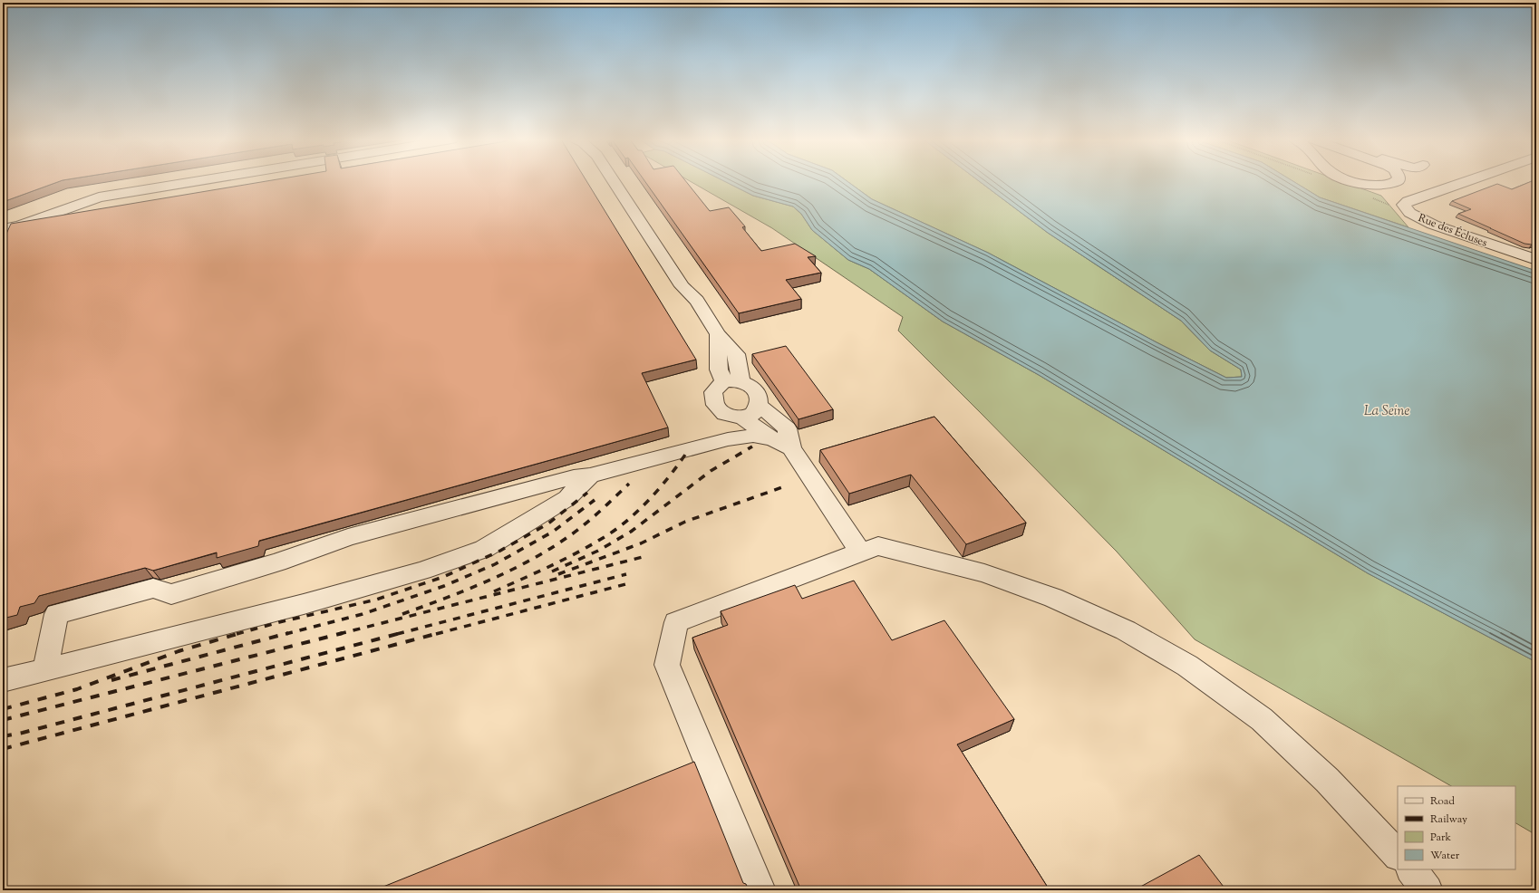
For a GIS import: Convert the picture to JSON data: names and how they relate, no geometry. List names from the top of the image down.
{
  "streets": {
    "street": ["Rue des Écluses"]
  },
  "water": ["La Seine"],
  "legend": [
    "Road",
    "Railway",
    "Park",
    "Water"
  ]
}
